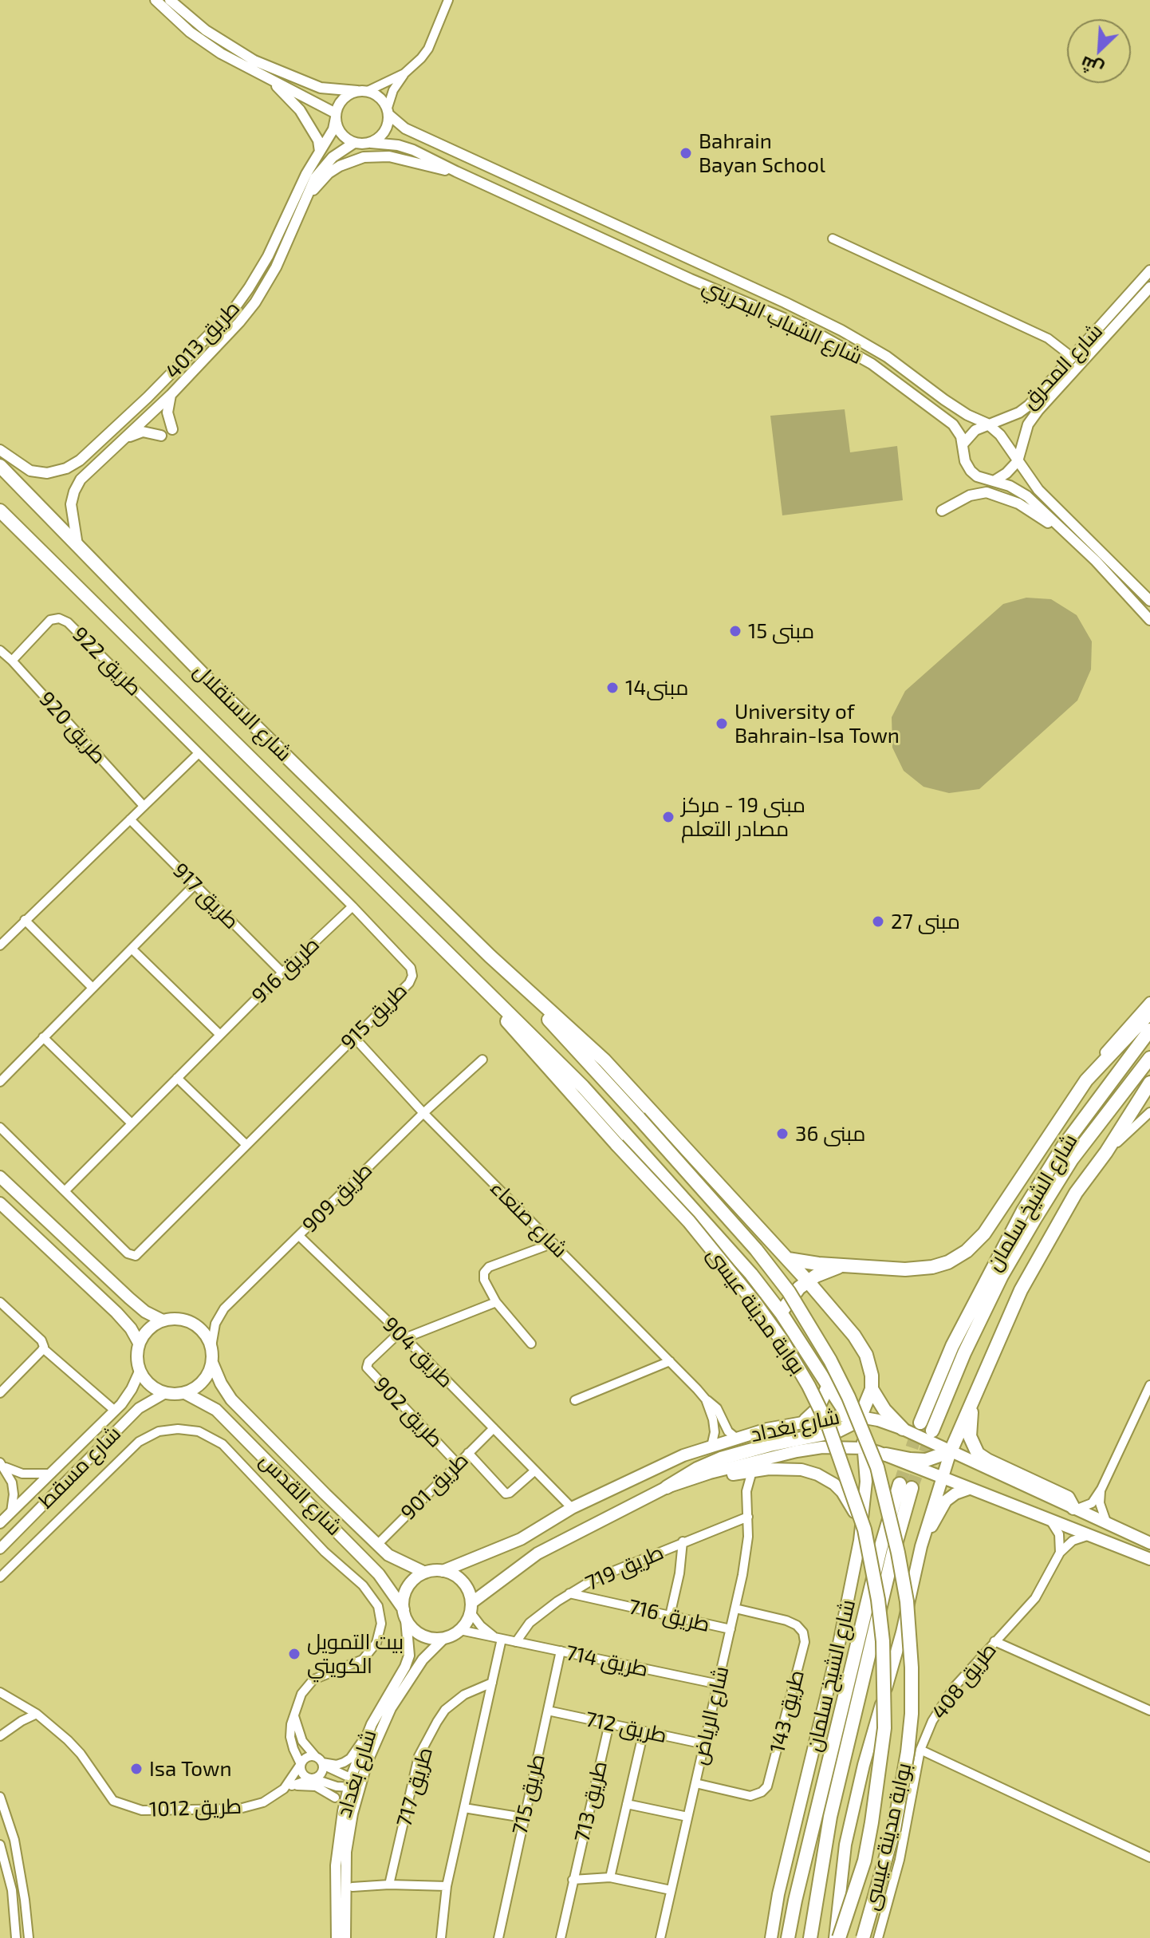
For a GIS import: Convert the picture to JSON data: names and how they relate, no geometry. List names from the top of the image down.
{
  "streets": {
    "main road": [
      "شارع الاستقلال",
      "شارع الشيخ سلمان",
      "بوابة مدينة عيسى",
      "شارع بغداد",
      "شارع القدس"
    ],
    "street": [
      "شارع الشباب البحريني",
      "طريق 4013",
      "شارع المحرق",
      "طريق 922",
      "طريق 920",
      "طريق 917",
      "طريق 916",
      "طريق 915",
      "طريق 909",
      "شارع صنعاء",
      "طريق 904",
      "طريق 902",
      "شارع مسقط",
      "طريق 901",
      "طريق 719",
      "طريق 716",
      "طريق 714",
      "طريق 408",
      "طريق 143",
      "شارع الرياض",
      "طريق 712",
      "طريق 717",
      "طريق 715",
      "طريق 713",
      "طريق 1012"
    ]
  },
  "crossings": [
    ["شارع الشباب البحريني", "طريق 4013"],
    ["شارع الشباب البحريني", "شارع المحرق"],
    ["طريق 4013", "شارع الاستقلال"],
    ["طريق 922", "طريق 920"],
    ["طريق 922", "طريق 915"],
    ["شارع الاستقلال", "بوابة مدينة عيسى"],
    ["طريق 917", "طريق 916"],
    ["طريق 916", "طريق 915"],
    ["طريق 915", "شارع صنعاء"],
    ["طريق 909", "شارع صنعاء"],
    ["طريق 909", "طريق 904"],
    ["طريق 909", "شارع مسقط"],
    ["طريق 909", "شارع القدس"],
    ["شارع الشيخ سلمان", "شارع بغداد"],
    ["شارع صنعاء", "شارع بغداد"],
    ["طريق 904", "طريق 902"],
    ["طريق 904", "شارع بغداد"],
    ["طريق 904", "طريق 901"],
    ["طريق 902", "طريق 901"],
    ["شارع بغداد", "شارع القدس"],
    ["شارع بغداد", "طريق 714"],
    ["شارع بغداد", "طريق 408"],
    ["شارع مسقط", "شارع القدس"],
    ["طريق 901", "شارع القدس"],
    ["شارع القدس", "طريق 714"],
    ["طريق 719", "طريق 716"],
    ["طريق 719", "طريق 714"],
    ["طريق 719", "شارع الرياض"],
    ["طريق 716", "شارع الرياض"],
    ["طريق 714", "شارع الرياض"],
    ["طريق 714", "طريق 715"],
    ["طريق 143", "شارع الرياض"],
    ["شارع الرياض", "طريق 712"],
    ["طريق 712", "طريق 715"],
    ["طريق 712", "طريق 713"]
  ],
  "places": [
    "Bahrain Bayan School",
    "مبنى 15",
    "مبنى14",
    "University of Bahrain-Isa Town",
    "مبنى 19 - مركز مصادر التعلم",
    "مبنى 27",
    "مبنى 36",
    "بيت التمويل الكويتي",
    "Isa Town"
  ],
  "north": "bottom left"
}
